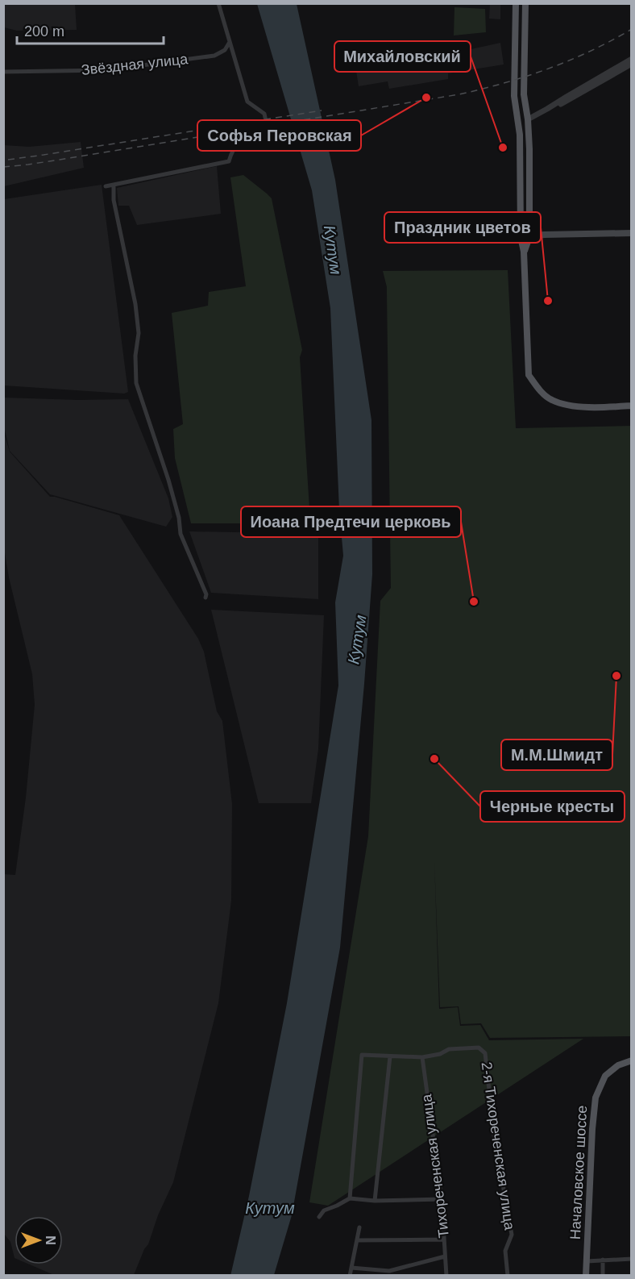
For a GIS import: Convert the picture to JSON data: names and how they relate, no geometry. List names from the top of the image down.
{
  "streets": {
    "main road": ["Началовское шоссе"],
    "street": ["Звёздная улица", "2-я Тихореченская улица", "Тихореченская улица"]
  },
  "crossings": [
    ["2-я Тихореченская улица", "Тихореченская улица"]
  ],
  "water": ["Кутум"],
  "places": [
    "Софья Перовская",
    "Михайловский",
    "Праздник цветов",
    "Иоана Предтечи церковь",
    "М.М.Шмидт",
    "Черные кресты"
  ],
  "scale_bar": "200 m",
  "north": "right"
}
